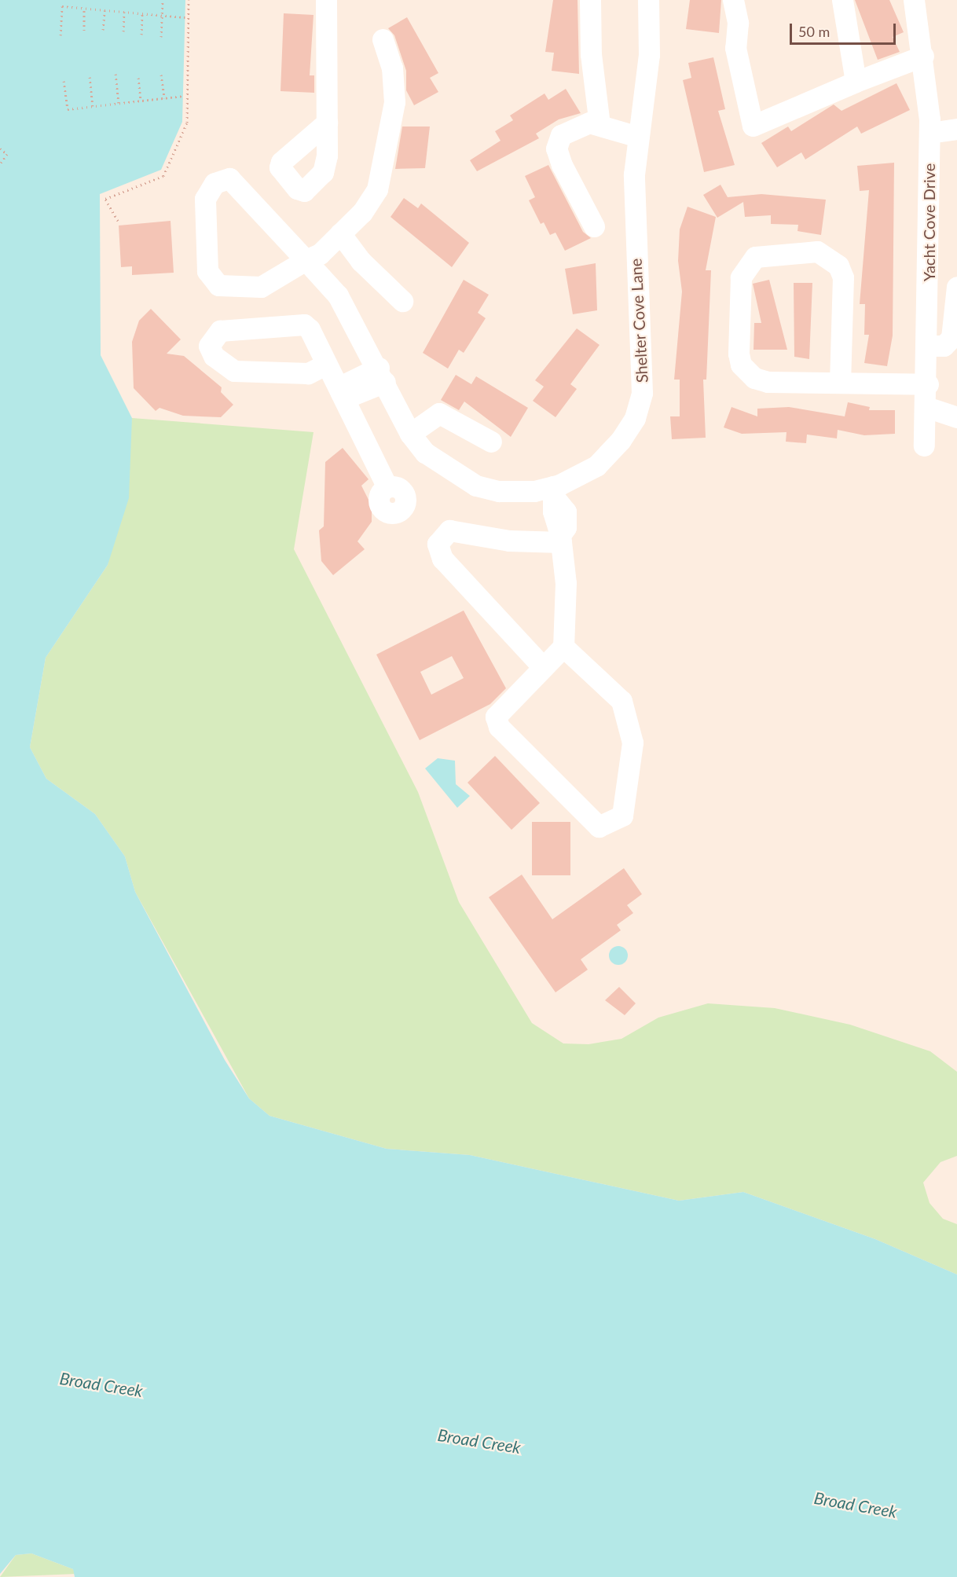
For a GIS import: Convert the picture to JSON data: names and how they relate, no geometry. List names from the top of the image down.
{
  "streets": {
    "street": ["Yacht Cove Drive", "Shelter Cove Lane"]
  },
  "water": ["Broad Creek"],
  "scale_bar": "50 m"
}
